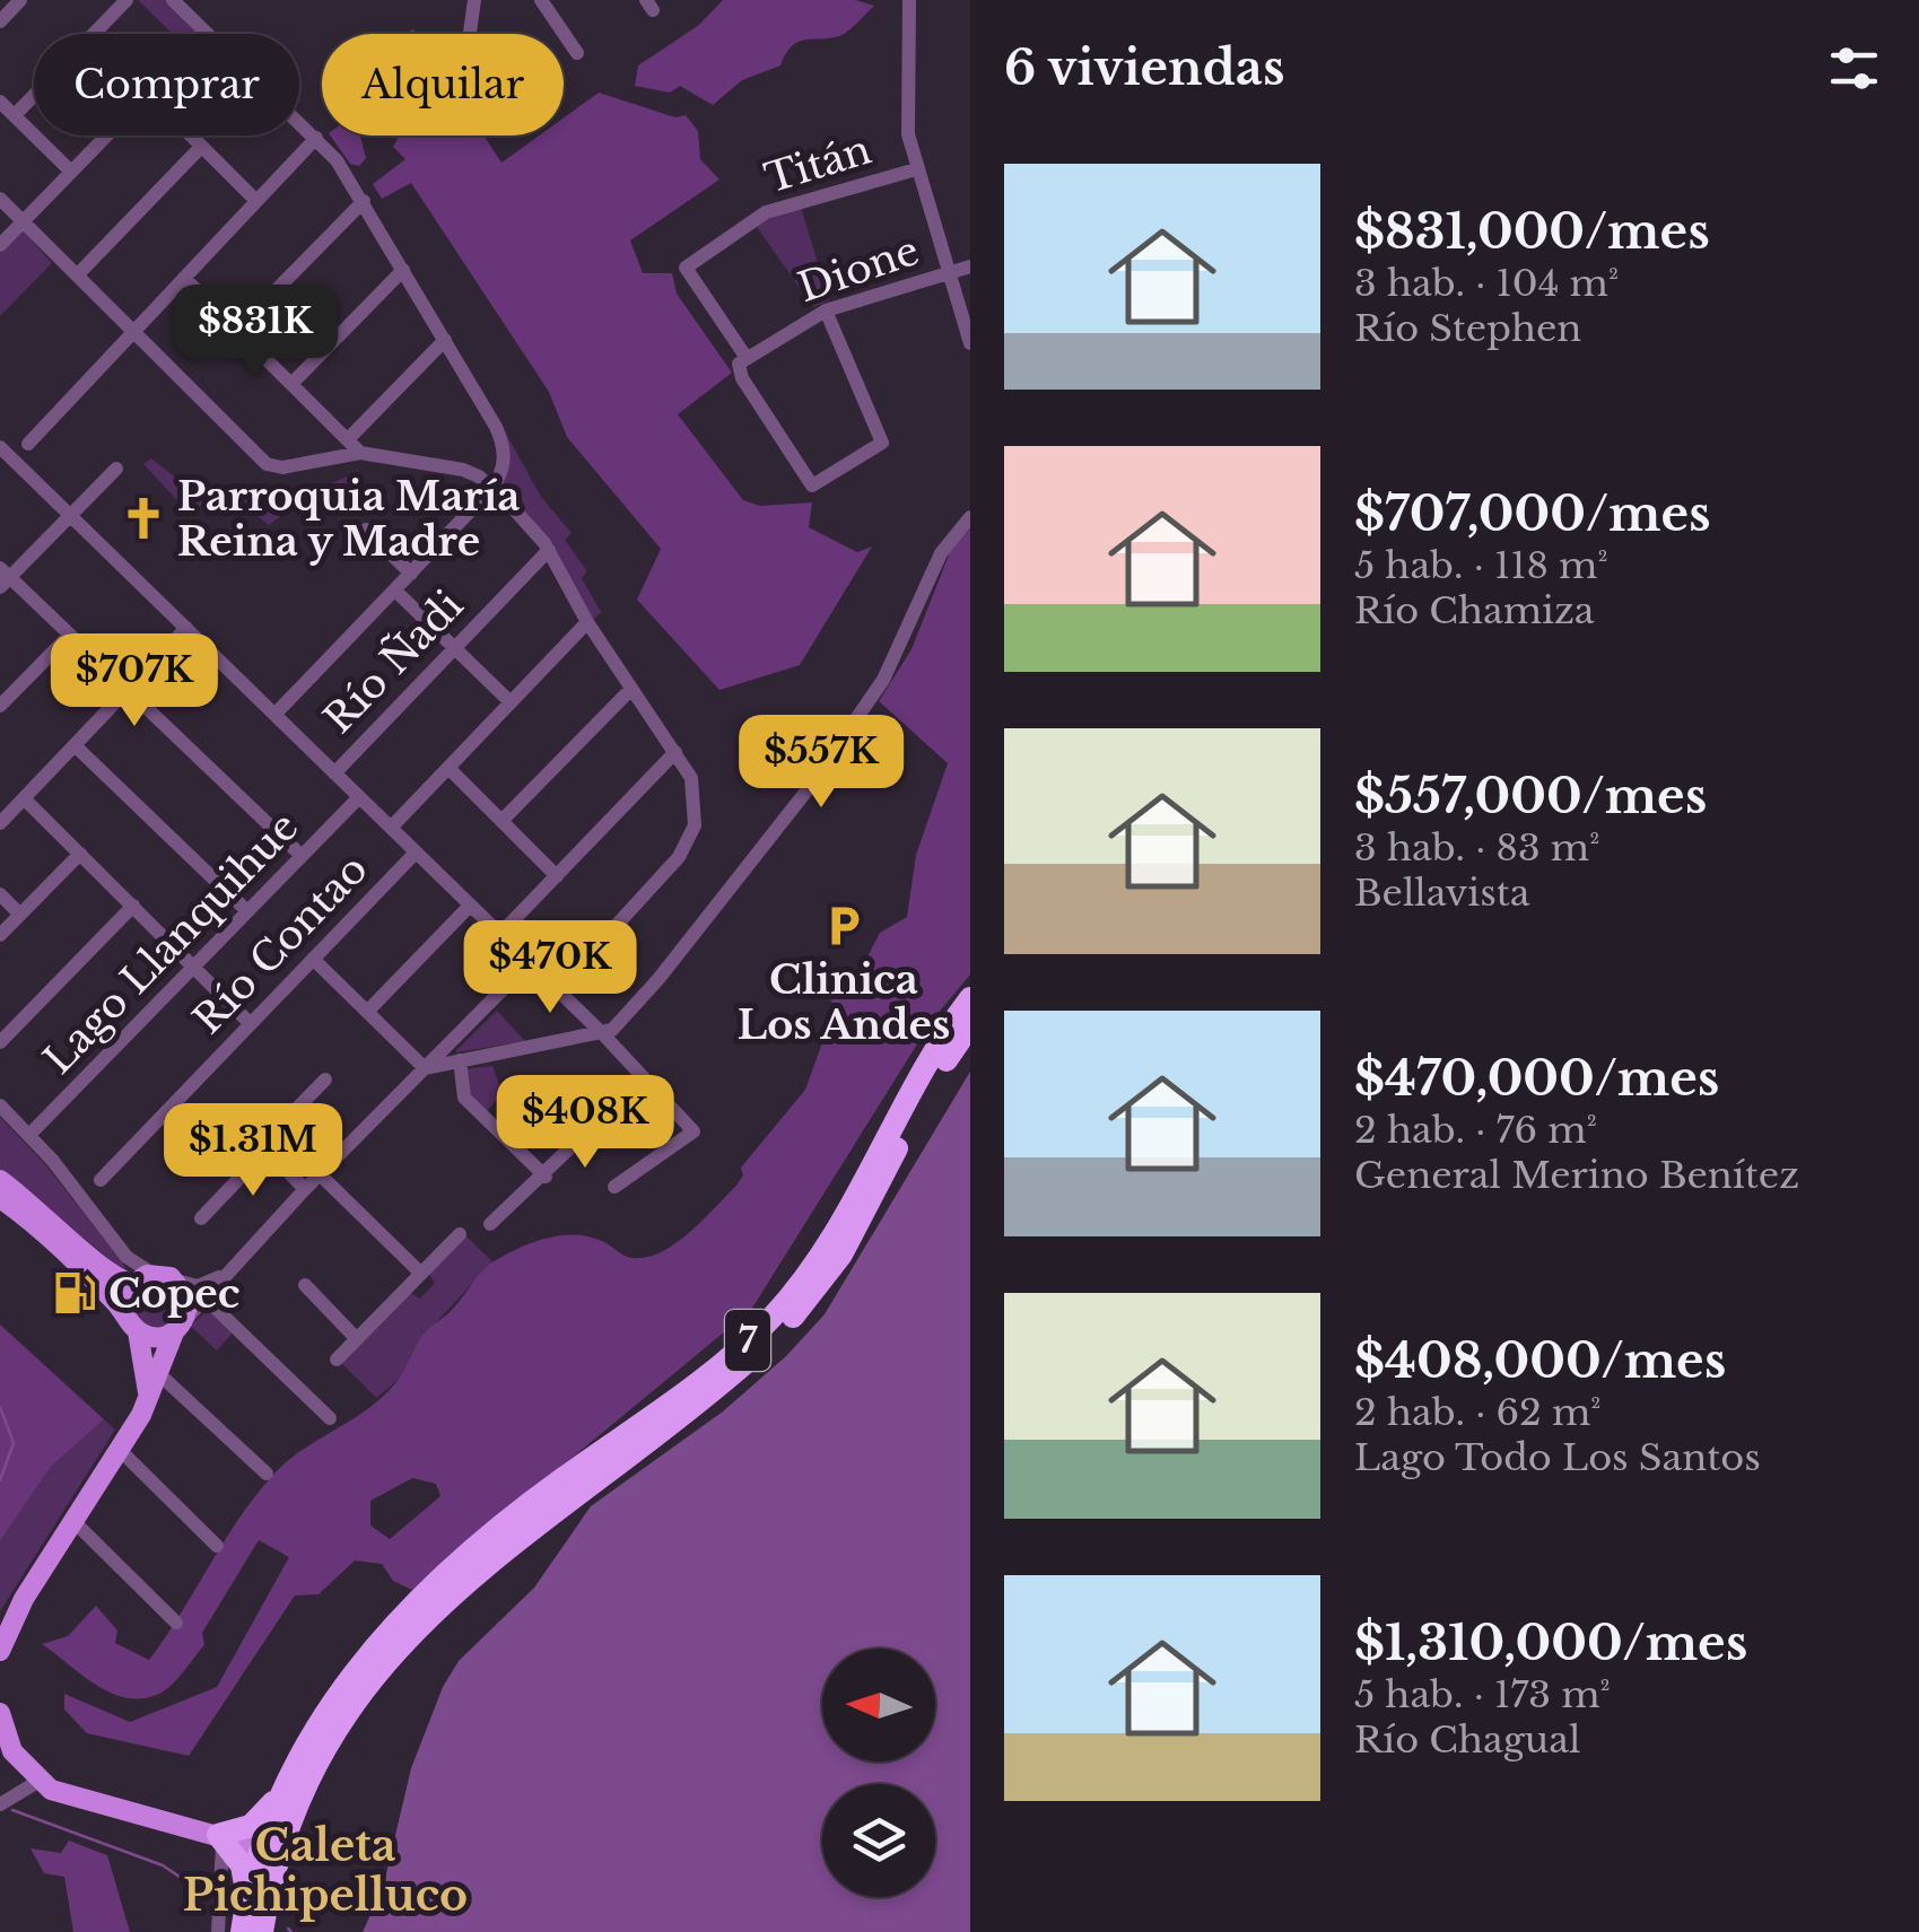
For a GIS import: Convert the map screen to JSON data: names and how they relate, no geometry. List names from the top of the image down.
{
  "streets": {
    "highway": ["7"],
    "street": [
      "Titán",
      "Dione",
      "Río Ñadi",
      "Lago Llanquihue",
      "Río Contao"
    ]
  },
  "crossings": [
    ["Titán", "Dione"]
  ],
  "districts": ["Caleta Pichipelluco"],
  "places": {
    "church": ["Parroquia María Reina y Madre"],
    "parking": ["Clinica Los Andes"],
    "fuel station": ["Copec"]
  },
  "north": "left",
  "page": {
    "heading": "6 viviendas",
    "chip": ["Comprar", "Alquilar"],
    "list": [
      {
        "name": "$831,000/mes",
        "note": "3 hab. · 104 m² · Río Stephen"
      },
      {
        "name": "$707,000/mes",
        "note": "5 hab. · 118 m² · Río Chamiza"
      },
      {
        "name": "$557,000/mes",
        "note": "3 hab. · 83 m² · Bellavista"
      },
      {
        "name": "$470,000/mes",
        "note": "2 hab. · 76 m² · General Merino Benítez"
      },
      {
        "name": "$408,000/mes",
        "note": "2 hab. · 62 m² · Lago Todo Los Santos"
      },
      {
        "name": "$1,310,000/mes",
        "note": "5 hab. · 173 m² · Río Chagual"
      }
    ],
    "price": [
      "$831K",
      "$707K",
      "$557K",
      "$470K",
      "$408K",
      "$1.31M"
    ]
  }
}
